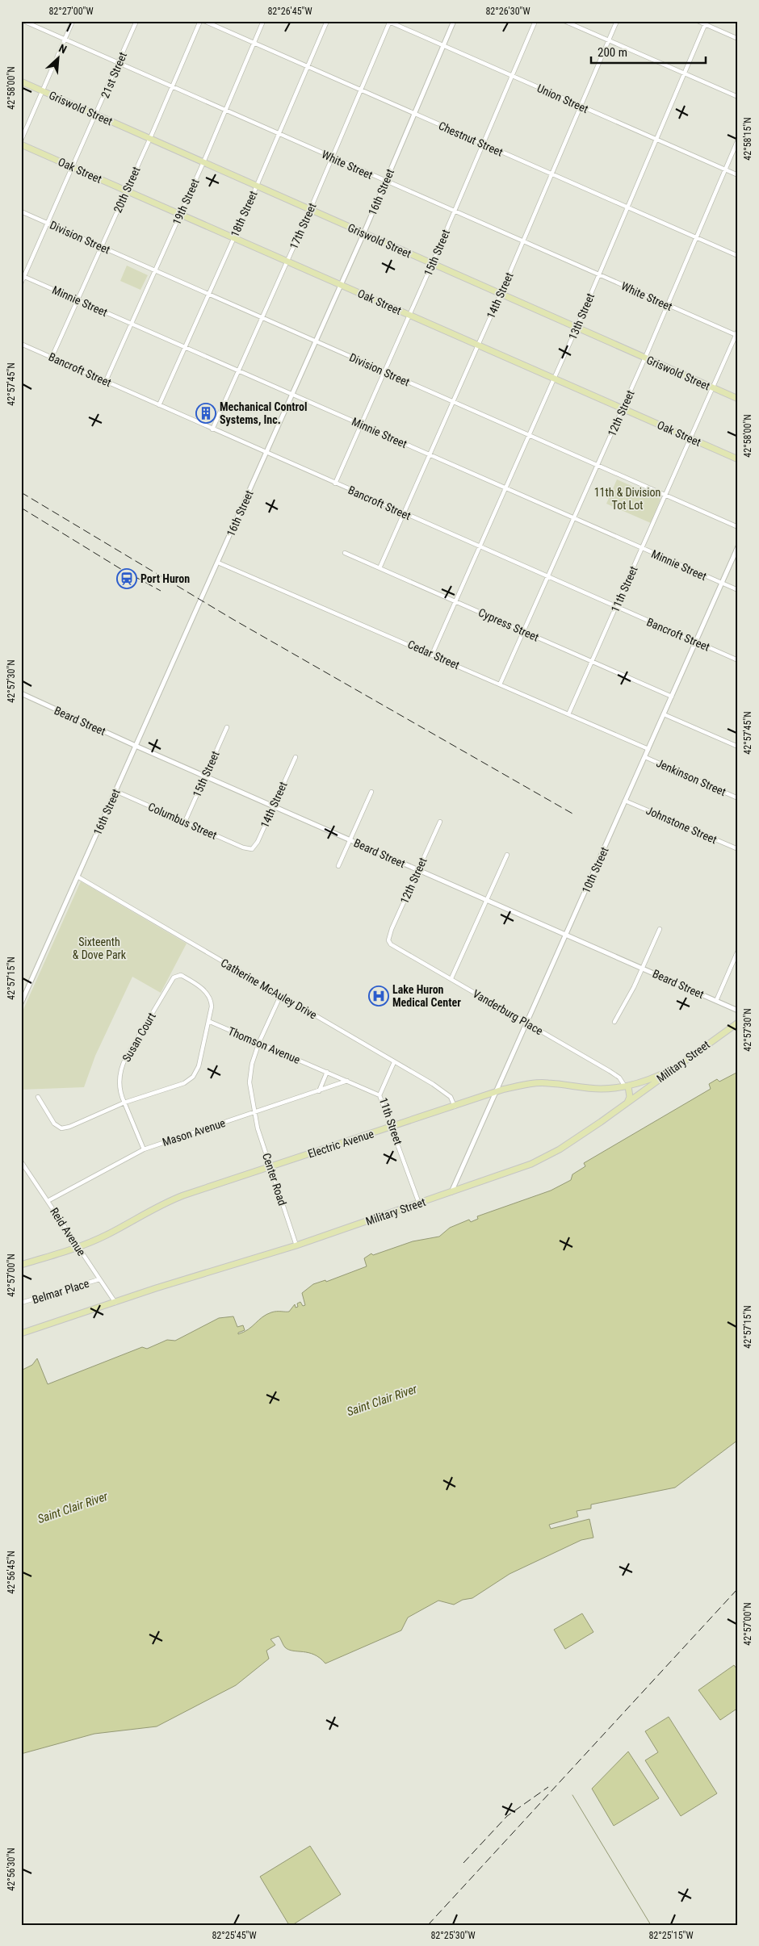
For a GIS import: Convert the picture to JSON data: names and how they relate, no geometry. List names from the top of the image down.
{
  "streets": {
    "main road": [
      "Griswold Street",
      "Oak Street",
      "Military Street",
      "Electric Avenue"
    ],
    "street": [
      "21st Street",
      "Union Street",
      "Chestnut Street",
      "White Street",
      "20th Street",
      "16th Street",
      "19th Street",
      "18th Street",
      "17th Street",
      "Division Street",
      "15th Street",
      "14th Street",
      "Minnie Street",
      "13th Street",
      "Bancroft Street",
      "12th Street",
      "11th Street",
      "Cypress Street",
      "Cedar Street",
      "Beard Street",
      "Jenkinson Street",
      "Columbus Street",
      "Johnstone Street",
      "10th Street",
      "Catherine McAuley Drive",
      "Vanderburg Place",
      "Susan Court",
      "Thomson Avenue",
      "Mason Avenue",
      "Center Road",
      "Reid Avenue",
      "Belmar Place"
    ]
  },
  "crossings": [
    ["21st Street", "Griswold Street"],
    ["21st Street", "White Street"],
    ["21st Street", "Oak Street"],
    ["21st Street", "Division Street"],
    ["21st Street", "Minnie Street"],
    ["Union Street", "16th Street"],
    ["Union Street", "17th Street"],
    ["Union Street", "15th Street"],
    ["Union Street", "14th Street"],
    ["Union Street", "13th Street"],
    ["Union Street", "12th Street"],
    ["Griswold Street", "20th Street"],
    ["Griswold Street", "16th Street"],
    ["Griswold Street", "19th Street"],
    ["Griswold Street", "18th Street"],
    ["Griswold Street", "17th Street"],
    ["Griswold Street", "15th Street"],
    ["Griswold Street", "14th Street"],
    ["Griswold Street", "13th Street"],
    ["Griswold Street", "12th Street"],
    ["Griswold Street", "11th Street"],
    ["Chestnut Street", "16th Street"],
    ["Chestnut Street", "19th Street"],
    ["Chestnut Street", "18th Street"],
    ["Chestnut Street", "17th Street"],
    ["Chestnut Street", "15th Street"],
    ["Chestnut Street", "14th Street"],
    ["Chestnut Street", "13th Street"],
    ["Chestnut Street", "12th Street"],
    ["White Street", "20th Street"],
    ["White Street", "16th Street"],
    ["White Street", "19th Street"],
    ["White Street", "18th Street"],
    ["White Street", "17th Street"],
    ["White Street", "15th Street"],
    ["White Street", "14th Street"],
    ["White Street", "13th Street"],
    ["White Street", "12th Street"],
    ["White Street", "11th Street"],
    ["Oak Street", "20th Street"],
    ["Oak Street", "16th Street"],
    ["Oak Street", "19th Street"],
    ["Oak Street", "18th Street"],
    ["Oak Street", "17th Street"],
    ["Oak Street", "15th Street"],
    ["Oak Street", "14th Street"],
    ["Oak Street", "13th Street"],
    ["Oak Street", "12th Street"],
    ["Oak Street", "11th Street"],
    ["20th Street", "Division Street"],
    ["20th Street", "Minnie Street"],
    ["20th Street", "Bancroft Street"],
    ["16th Street", "Division Street"],
    ["16th Street", "Minnie Street"],
    ["16th Street", "Bancroft Street"],
    ["16th Street", "Cedar Street"],
    ["16th Street", "Beard Street"],
    ["16th Street", "Columbus Street"],
    ["16th Street", "Catherine McAuley Drive"],
    ["19th Street", "Division Street"],
    ["19th Street", "Minnie Street"],
    ["19th Street", "Bancroft Street"],
    ["18th Street", "Division Street"],
    ["18th Street", "Minnie Street"],
    ["18th Street", "Bancroft Street"],
    ["17th Street", "Division Street"],
    ["17th Street", "Minnie Street"],
    ["17th Street", "Bancroft Street"],
    ["Division Street", "15th Street"],
    ["Division Street", "14th Street"],
    ["Division Street", "13th Street"],
    ["Division Street", "12th Street"],
    ["Division Street", "11th Street"],
    ["15th Street", "Minnie Street"],
    ["15th Street", "Bancroft Street"],
    ["15th Street", "Beard Street"],
    ["15th Street", "Columbus Street"],
    ["14th Street", "Minnie Street"],
    ["14th Street", "Bancroft Street"],
    ["14th Street", "Cypress Street"],
    ["14th Street", "Beard Street"],
    ["14th Street", "Columbus Street"],
    ["Minnie Street", "13th Street"],
    ["Minnie Street", "12th Street"],
    ["Minnie Street", "11th Street"],
    ["Minnie Street", "10th Street"],
    ["13th Street", "Bancroft Street"],
    ["13th Street", "Cypress Street"],
    ["13th Street", "Cedar Street"],
    ["Bancroft Street", "12th Street"],
    ["Bancroft Street", "11th Street"],
    ["Bancroft Street", "10th Street"],
    ["12th Street", "Cypress Street"],
    ["12th Street", "Cedar Street"],
    ["12th Street", "Beard Street"],
    ["12th Street", "Vanderburg Place"],
    ["11th Street", "Cypress Street"],
    ["11th Street", "Cedar Street"],
    ["11th Street", "Catherine McAuley Drive"],
    ["11th Street", "Thomson Avenue"],
    ["11th Street", "Military Street"],
    ["11th Street", "Electric Avenue"],
    ["Cypress Street", "10th Street"],
    ["Cedar Street", "10th Street"],
    ["Beard Street", "10th Street"],
    ["Jenkinson Street", "10th Street"],
    ["Johnstone Street", "10th Street"],
    ["10th Street", "Vanderburg Place"],
    ["10th Street", "Military Street"],
    ["10th Street", "Electric Avenue"],
    ["Catherine McAuley Drive", "Electric Avenue"],
    ["Vanderburg Place", "Electric Avenue"],
    ["Susan Court", "Thomson Avenue"],
    ["Susan Court", "Mason Avenue"],
    ["Thomson Avenue", "Mason Avenue"],
    ["Military Street", "Electric Avenue"],
    ["Military Street", "Center Road"],
    ["Military Street", "Reid Avenue"],
    ["Mason Avenue", "Center Road"],
    ["Mason Avenue", "Reid Avenue"],
    ["Electric Avenue", "Center Road"],
    ["Electric Avenue", "Reid Avenue"],
    ["Reid Avenue", "Belmar Place"]
  ],
  "water": ["Saint Clair River"],
  "parks": ["11th & Division Tot Lot", "Sixteenth & Dove Park"],
  "places": {
    "building": ["Mechanical Control Systems, Inc."],
    "station": ["Port Huron"],
    "hospital": ["Lake Huron Medical Center"]
  },
  "scale_bar": "200 m",
  "north": "top right",
  "coordinates": [
    "82°27'00\"W",
    "82°26'45\"W",
    "82°26'30\"W",
    "42°58'00\"N",
    "42°58'15\"N",
    "42°57'45\"N",
    "42°57'30\"N",
    "42°57'15\"N",
    "42°57'00\"N",
    "42°56'45\"N",
    "42°56'30\"N",
    "82°25'45\"W",
    "82°25'30\"W",
    "82°25'15\"W"
  ]
}
